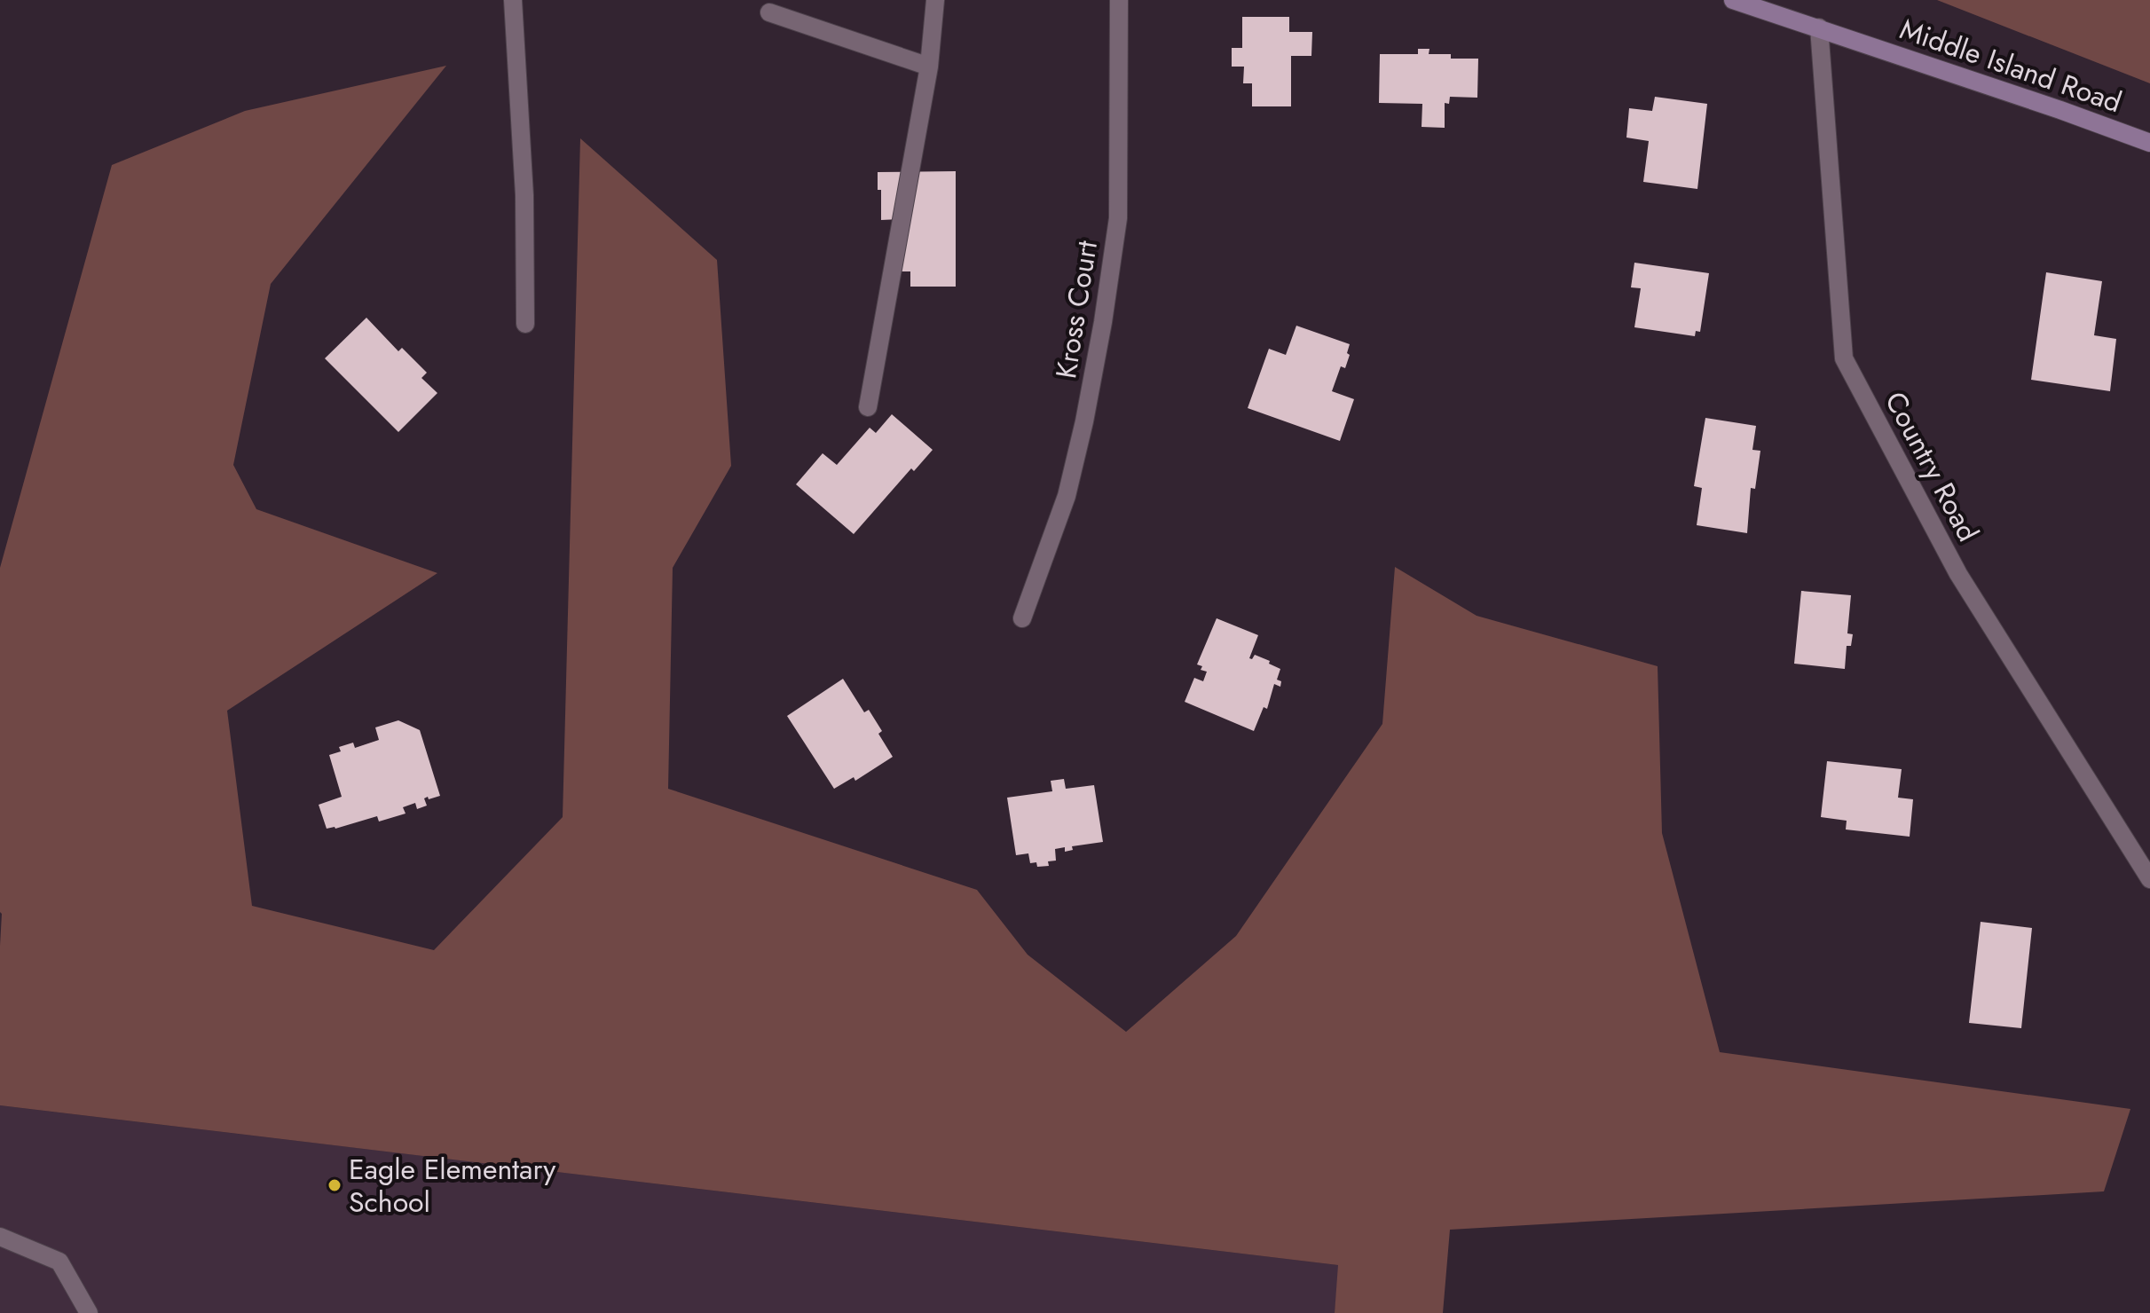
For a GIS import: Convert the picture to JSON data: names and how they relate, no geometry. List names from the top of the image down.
{
  "streets": {
    "street": ["Middle Island Road", "Kross Court", "Country Road"]
  },
  "crossings": [
    ["Middle Island Road", "Country Road"]
  ],
  "places": ["Eagle Elementary School"]
}
